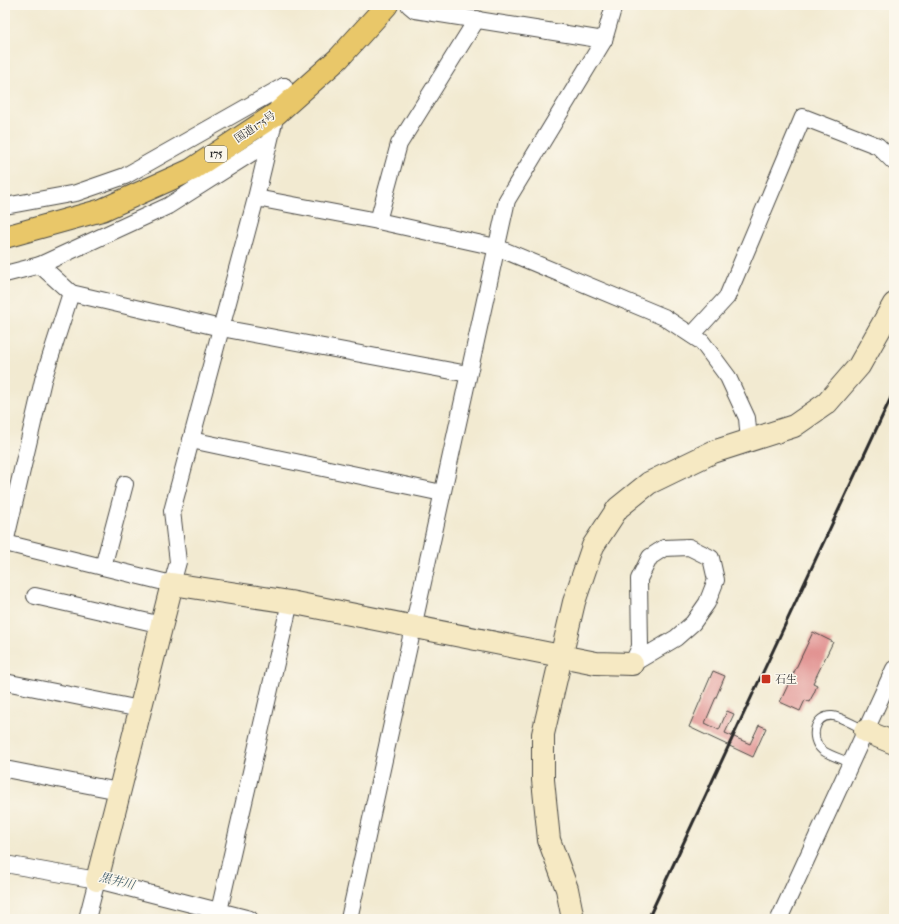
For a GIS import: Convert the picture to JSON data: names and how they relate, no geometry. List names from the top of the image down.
{
  "streets": {
    "highway": ["国道175号", "175"]
  },
  "water": ["黒井川"],
  "places": {
    "transit": ["石生"]
  }
}
